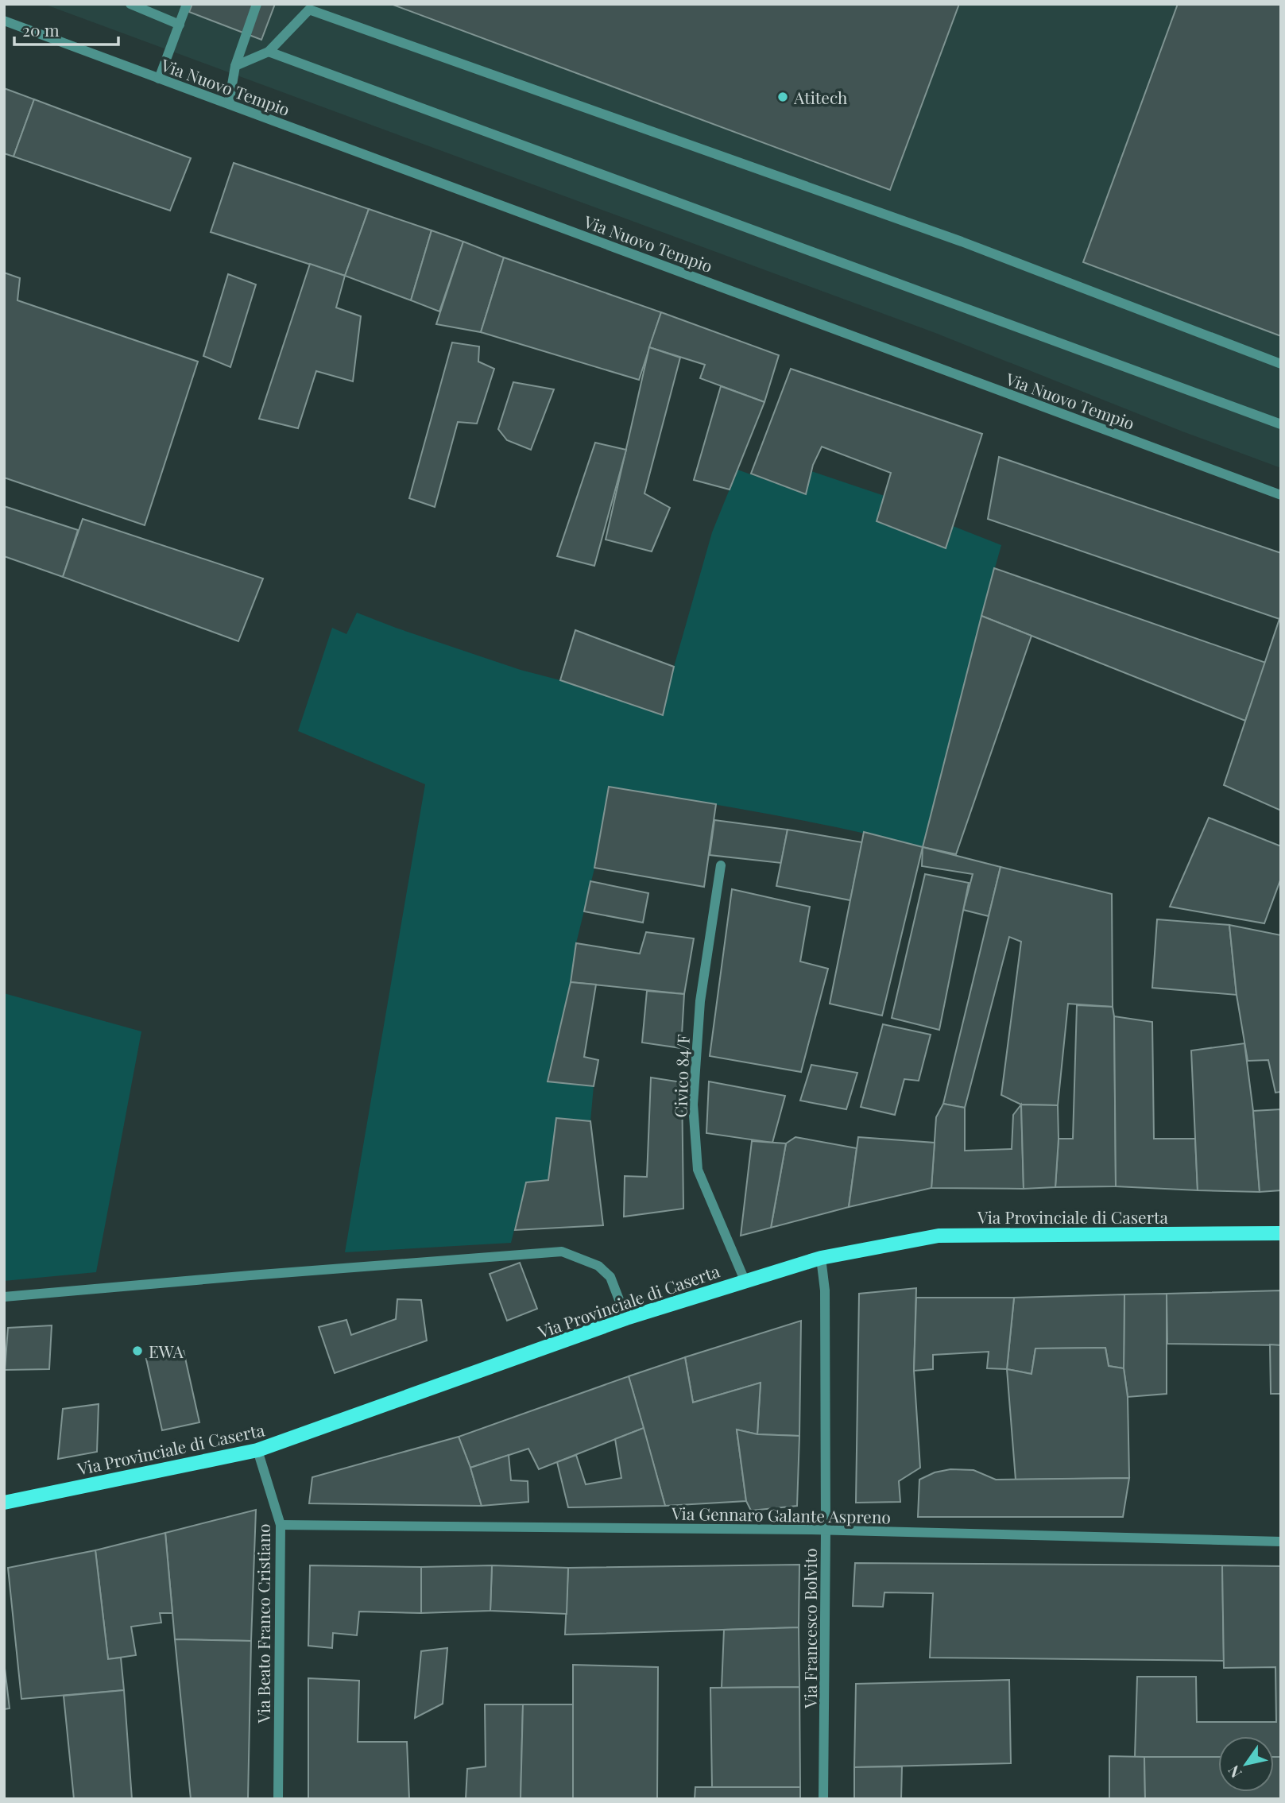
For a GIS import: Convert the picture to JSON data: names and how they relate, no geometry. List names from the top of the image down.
{
  "streets": {
    "main road": ["Via Provinciale di Caserta"],
    "street": [
      "Via Nuovo Tempio",
      "Civico 84/F",
      "Via Gennaro Galante Aspreno",
      "Via Beato Franco Cristiano",
      "Via Francesco Bolvito"
    ]
  },
  "crossings": [
    ["Civico 84/F", "Via Provinciale di Caserta"],
    ["Via Provinciale di Caserta", "Via Beato Franco Cristiano"],
    ["Via Provinciale di Caserta", "Via Francesco Bolvito"],
    ["Via Gennaro Galante Aspreno", "Via Beato Franco Cristiano"],
    ["Via Gennaro Galante Aspreno", "Via Francesco Bolvito"]
  ],
  "places": ["Atitech", "EWA"],
  "scale_bar": "20 m",
  "north": "bottom left"
}
